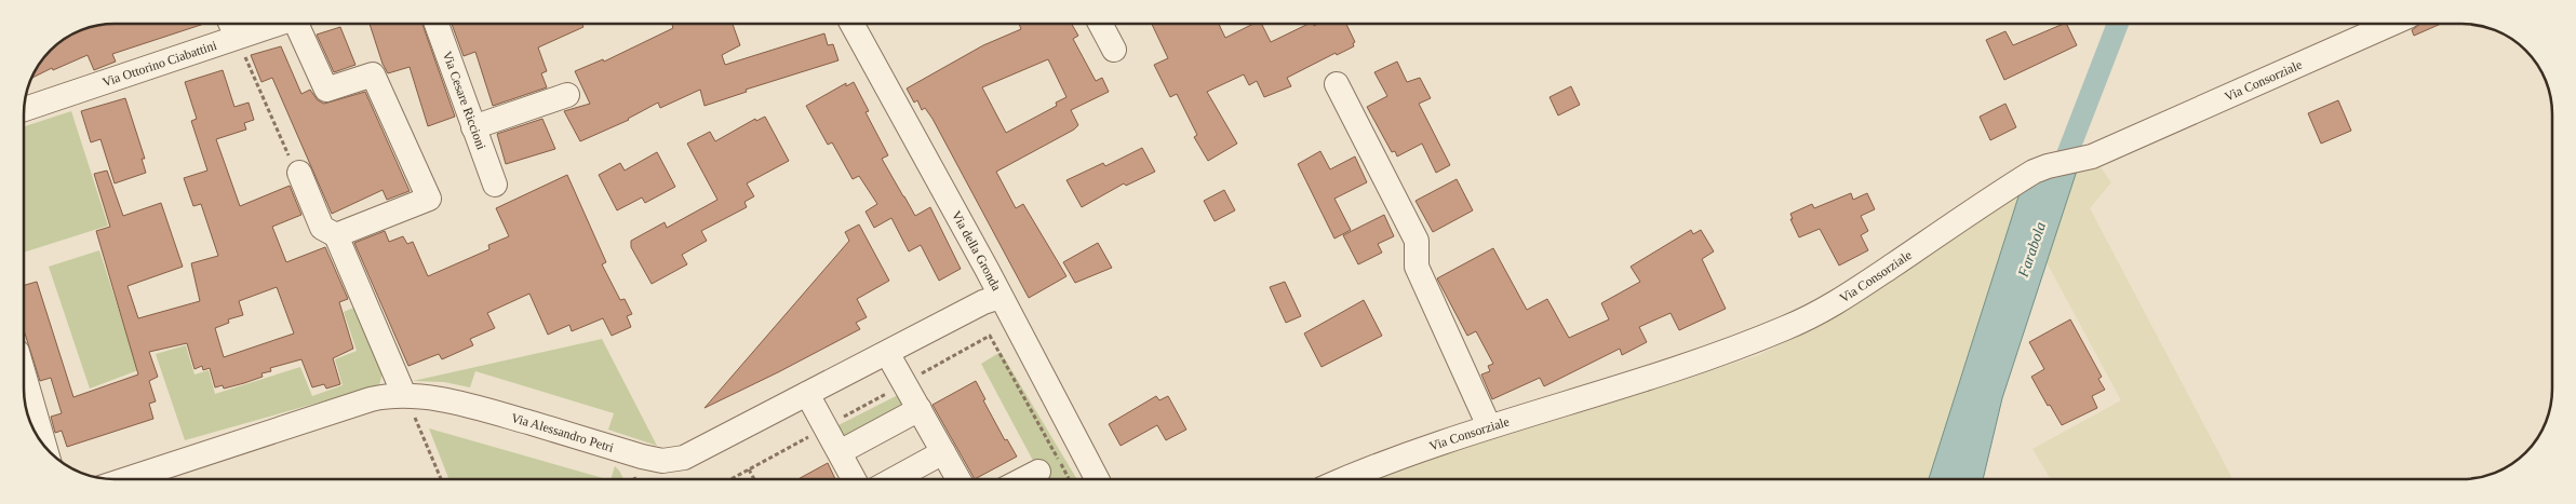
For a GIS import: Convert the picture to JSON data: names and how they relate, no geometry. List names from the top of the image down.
{
  "streets": {
    "street": [
      "Via Ottorino Ciabattini",
      "Via Consorziale",
      "Via Cesare Riccioni",
      "Via della Gronda",
      "Via Alessandro Petri"
    ]
  },
  "crossings": [
    ["Via della Gronda", "Via Alessandro Petri"]
  ],
  "water": ["Farabola"]
}
